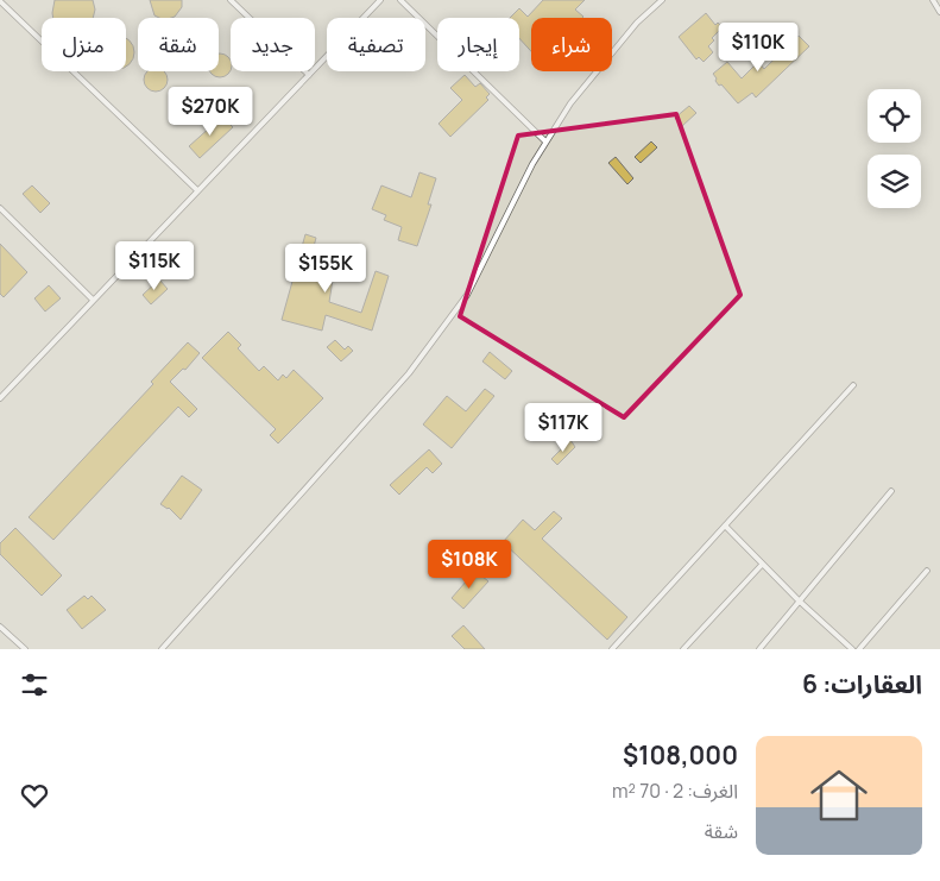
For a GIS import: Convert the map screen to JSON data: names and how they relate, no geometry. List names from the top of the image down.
{
  "page": {
    "chip": [
      "شراء",
      "إيجار",
      "تصفية",
      "جديد",
      "شقة",
      "منزل"
    ],
    "price": [
      "$110K",
      "$270K",
      "$115K",
      "$155K",
      "$117K",
      "$108K"
    ],
    "heading": "العقارات: 6",
    "list": [
      {
        "name": "$108,000",
        "note": "الغرف: 2 · 70 m² · شقة"
      }
    ]
  }
}
